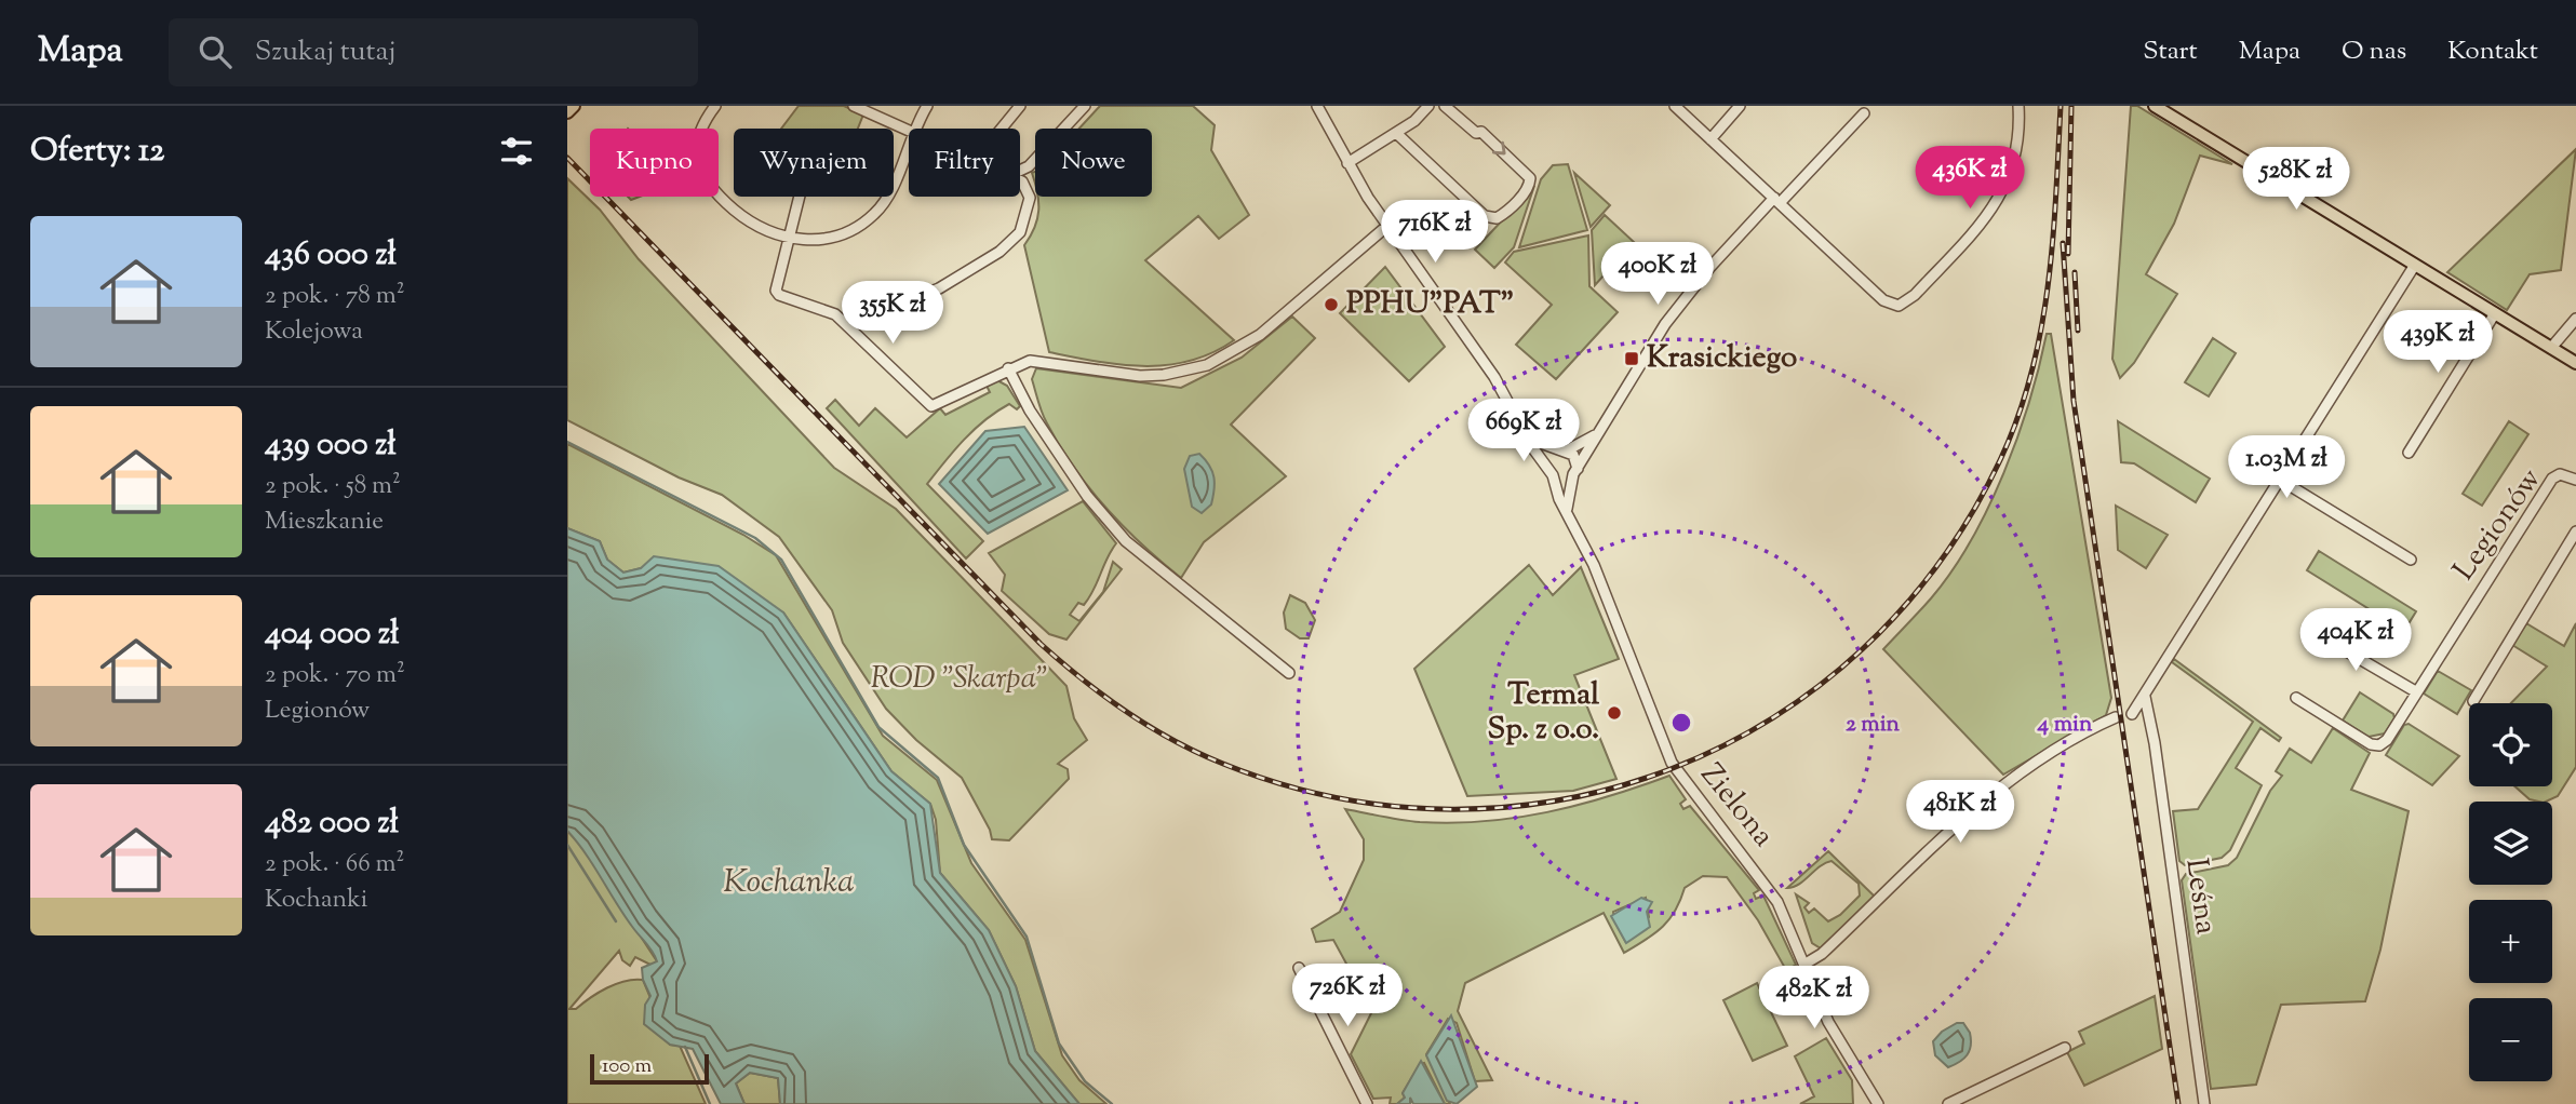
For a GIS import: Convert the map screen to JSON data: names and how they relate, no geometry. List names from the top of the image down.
{
  "streets": {
    "street": ["Legionów", "Zielona", "Leśna"]
  },
  "water": ["Kochanka"],
  "parks": ["ROD \"Skarpa\""],
  "places": {
    "other": ["PPHU\"PAT\"", "Termal Sp. z o.o."],
    "transit": ["Krasickiego"]
  },
  "scale_bar": "100 m",
  "page": {
    "header": "Mapa",
    "search": "Szukaj tutaj",
    "nav": [
      "Start",
      "Mapa",
      "O nas",
      "Kontakt"
    ],
    "heading": "Oferty: 12",
    "chip": [
      "Kupno",
      "Wynajem",
      "Filtry",
      "Nowe"
    ],
    "price": [
      "436K zł",
      "528K zł",
      "716K zł",
      "400K zł",
      "355K zł",
      "439K zł",
      "669K zł",
      "1.03M zł",
      "404K zł",
      "481K zł",
      "726K zł",
      "482K zł"
    ],
    "list": [
      {
        "name": "436 000 zł",
        "note": "2 pok. · 78 m² · Kolejowa"
      },
      {
        "name": "439 000 zł",
        "note": "2 pok. · 58 m² · Mieszkanie"
      },
      {
        "name": "404 000 zł",
        "note": "2 pok. · 70 m² · Legionów"
      },
      {
        "name": "482 000 zł",
        "note": "2 pok. · 66 m² · Kochanki"
      }
    ],
    "map_buttons": ["+", "−"],
    "scale": "100 m"
  },
  "rings": ["2 min", "4 min"]
}
